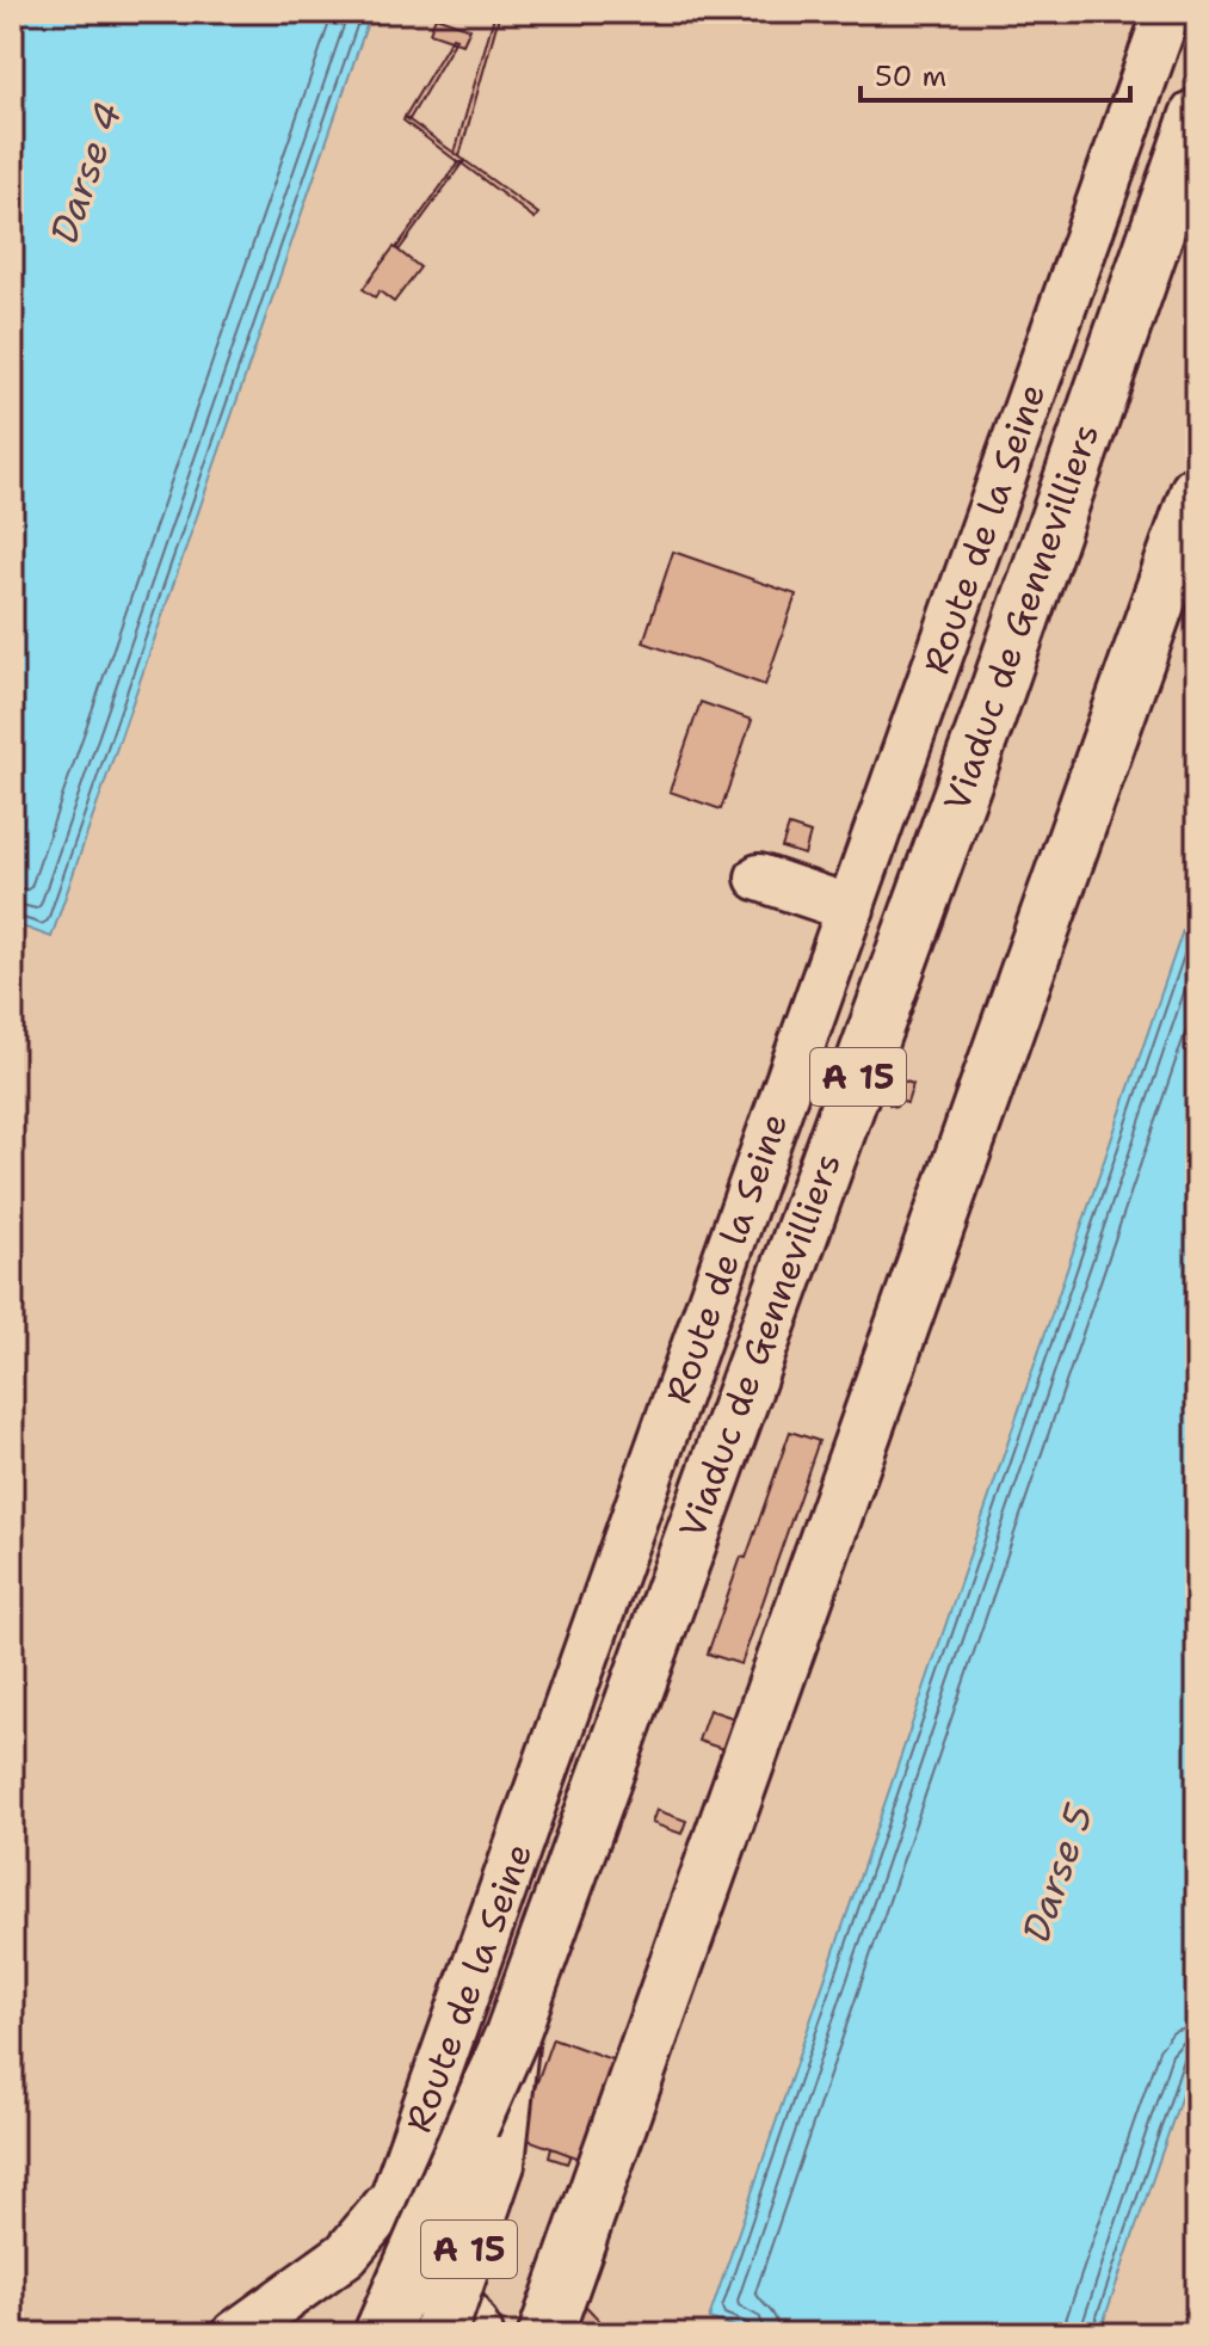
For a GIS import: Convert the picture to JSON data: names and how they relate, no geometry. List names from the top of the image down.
{
  "streets": {
    "highway": ["Viaduc de Gennevilliers", "A 15"],
    "street": ["Route de la Seine"]
  },
  "crossings": [
    ["Viaduc de Gennevilliers", "A 15"]
  ],
  "water": ["Darse 4", "Darse 5"],
  "scale_bar": "50 m"
}
